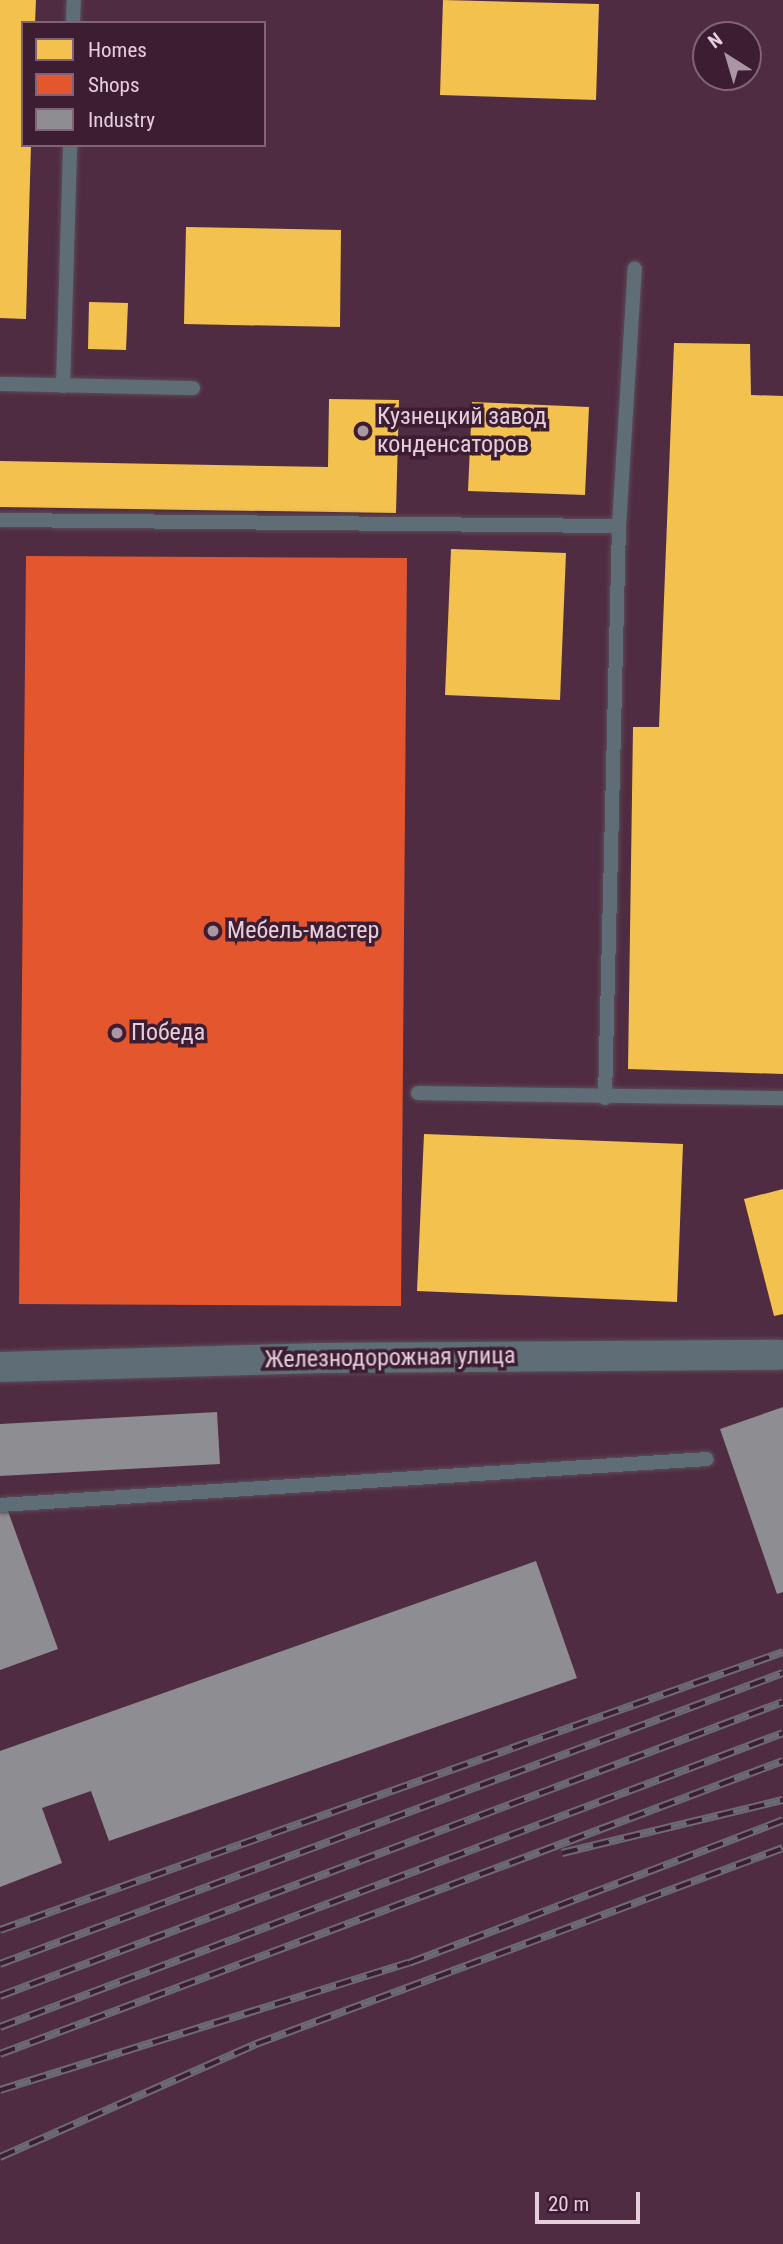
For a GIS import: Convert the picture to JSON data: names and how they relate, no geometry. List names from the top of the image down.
{
  "streets": {
    "street": ["Железнодорожная улица"]
  },
  "places": ["Кузнецкий завод конденсаторов", "Мебель-мастер", "Победа"],
  "legend": ["Homes", "Shops", "Industry"],
  "scale_bar": "20 m",
  "north": "top left"
}
